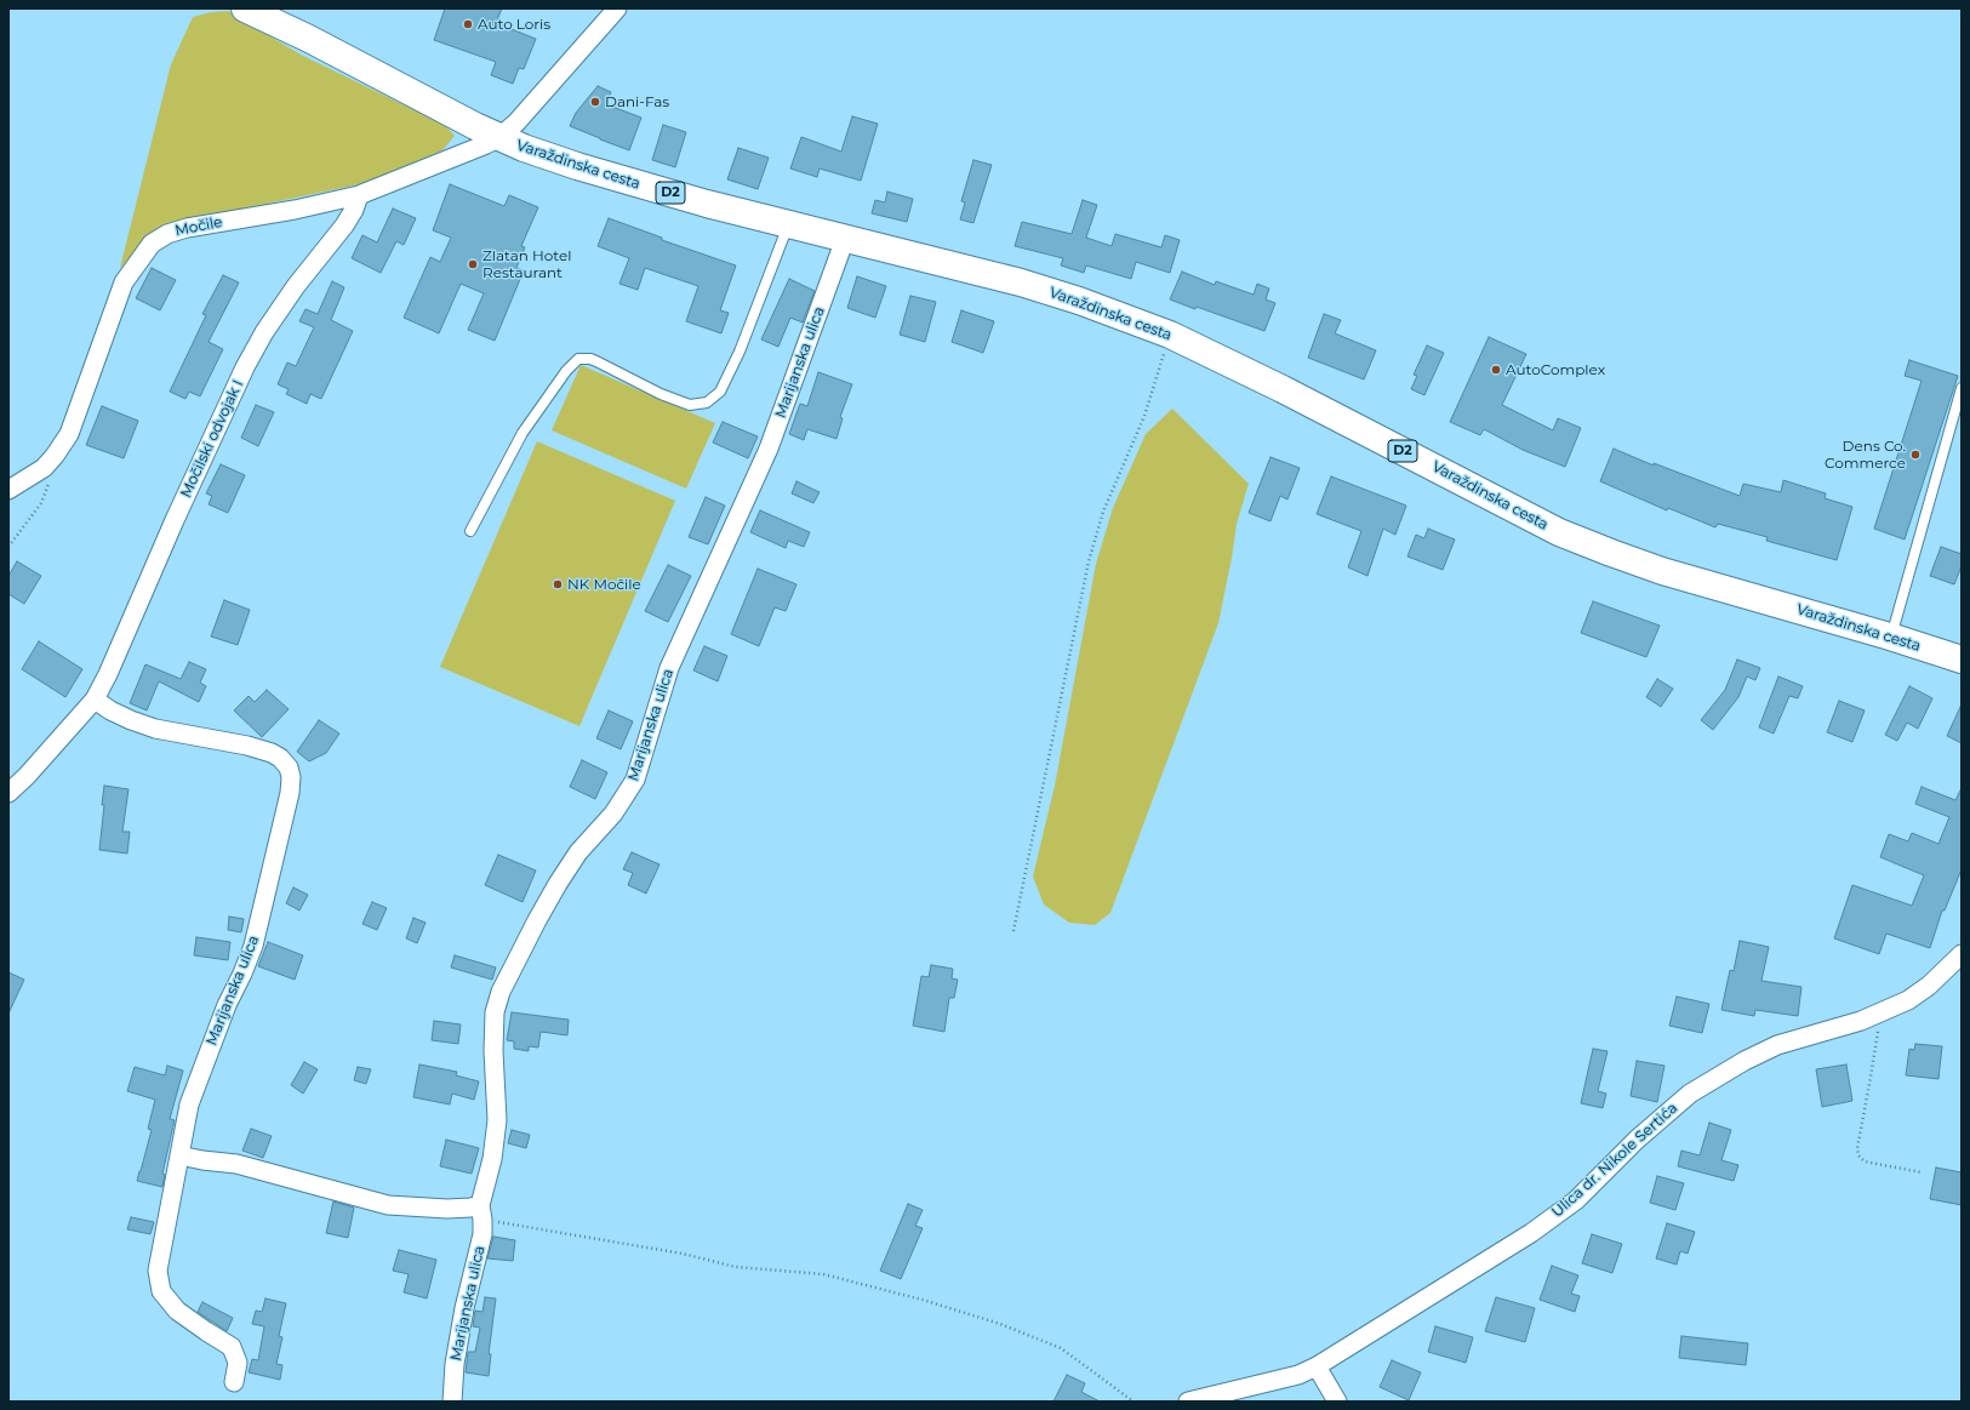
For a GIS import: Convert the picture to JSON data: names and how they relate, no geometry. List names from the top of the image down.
{
  "streets": {
    "main road": ["Varaždinska cesta", "D2"],
    "street": [
      "Močile",
      "Marijanska ulica",
      "Močilski odvojak I",
      "Ulica dr. Nikole Sertića"
    ]
  },
  "crossings": [
    ["Varaždinska cesta", "Močile"],
    ["Varaždinska cesta", "Marijanska ulica"],
    ["Močile", "Močilski odvojak I"],
    ["Marijanska ulica", "Močilski odvojak I"]
  ],
  "places": [
    "Auto Loris",
    "Dani-Fas",
    "Zlatan Hotel Restaurant",
    "AutoComplex",
    "Dens Co. Commerce",
    "NK Močile"
  ]
}
